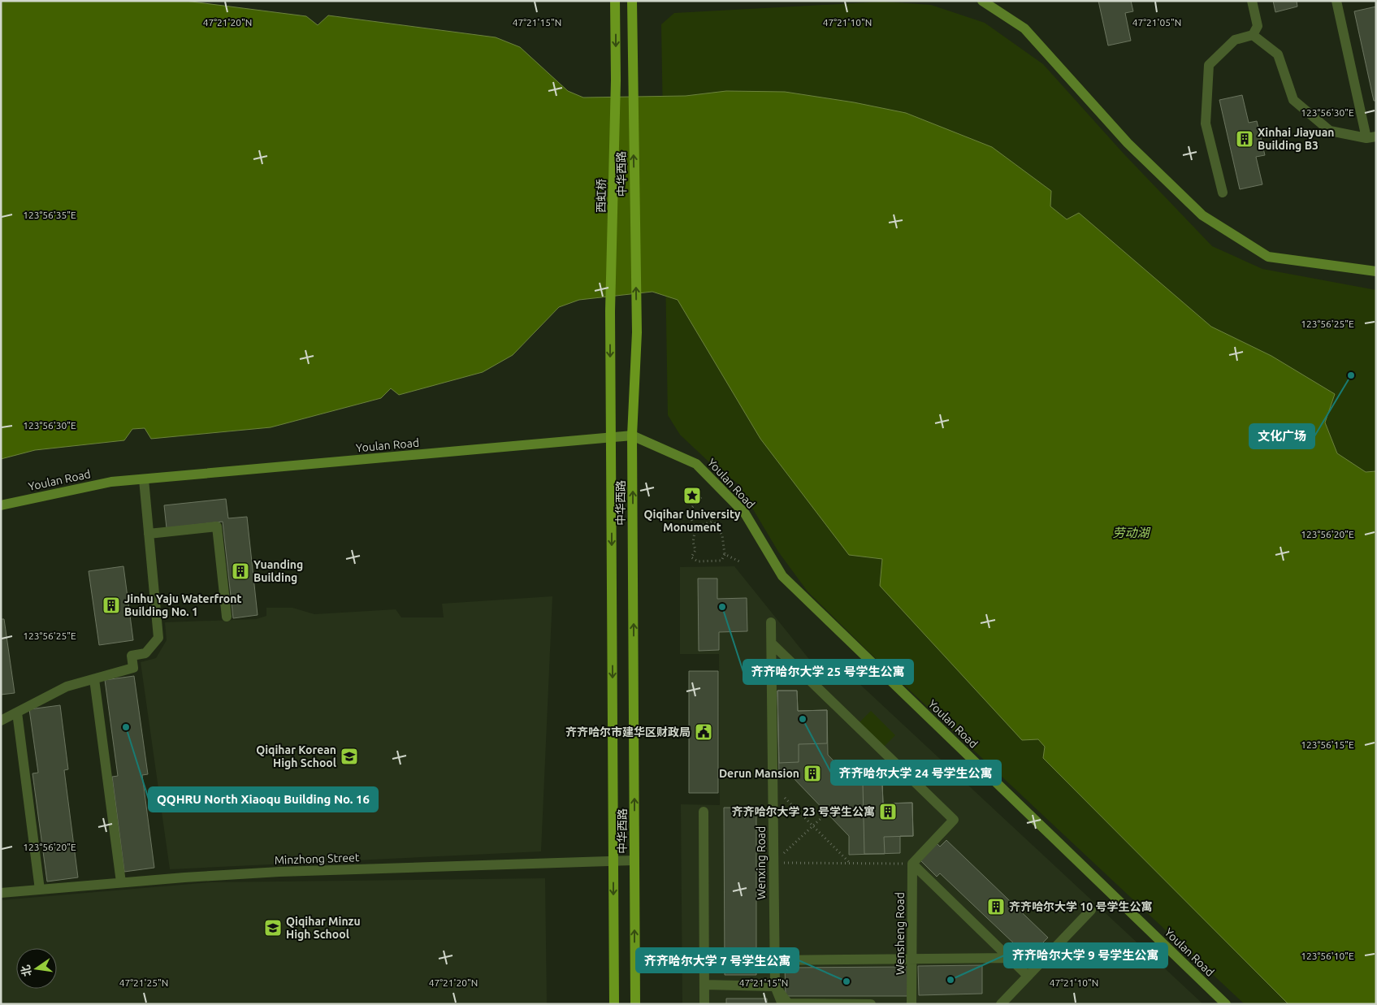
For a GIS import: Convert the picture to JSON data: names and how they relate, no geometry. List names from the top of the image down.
{
  "streets": {
    "main road": ["中华西路", "西虹桥"],
    "street": [
      "Youlan Road",
      "Minzhong Street",
      "Wenxing Road",
      "Wensheng Road"
    ]
  },
  "crossings": [
    ["中华西路", "西虹桥"],
    ["中华西路", "Youlan Road"],
    ["中华西路", "Minzhong Street"]
  ],
  "one_way": ["西虹桥"],
  "water": ["劳动湖"],
  "places": {
    "building": [
      "Xinhai Jiayuan Building B3",
      "Yuanding Building",
      "Jinhu Yaju Waterfront Building No. 1",
      "Derun Mansion",
      "齐齐哈尔大学 23 号学生公寓",
      "齐齐哈尔大学 10 号学生公寓"
    ],
    "other": [
      "文化广场",
      "齐齐哈尔大学 25 号学生公寓",
      "齐齐哈尔大学 24 号学生公寓",
      "QQHRU North Xiaoqu Building No. 16",
      "齐齐哈尔大学 9 号学生公寓",
      "齐齐哈尔大学 7 号学生公寓"
    ],
    "place": ["Qiqihar University Monument"],
    "public building": ["齐齐哈尔市建华区财政局"],
    "school or university": ["Qiqihar Korean High School", "Qiqihar Minzu High School"]
  },
  "north": "left",
  "coordinates": [
    "47°21'20\"N",
    "47°21'15\"N",
    "47°21'10\"N",
    "47°21'05\"N",
    "123°56'30\"E",
    "123°56'35\"E",
    "123°56'25\"E",
    "123°56'20\"E",
    "123°56'15\"E",
    "123°56'10\"E",
    "47°21'25\"N"
  ]
}
